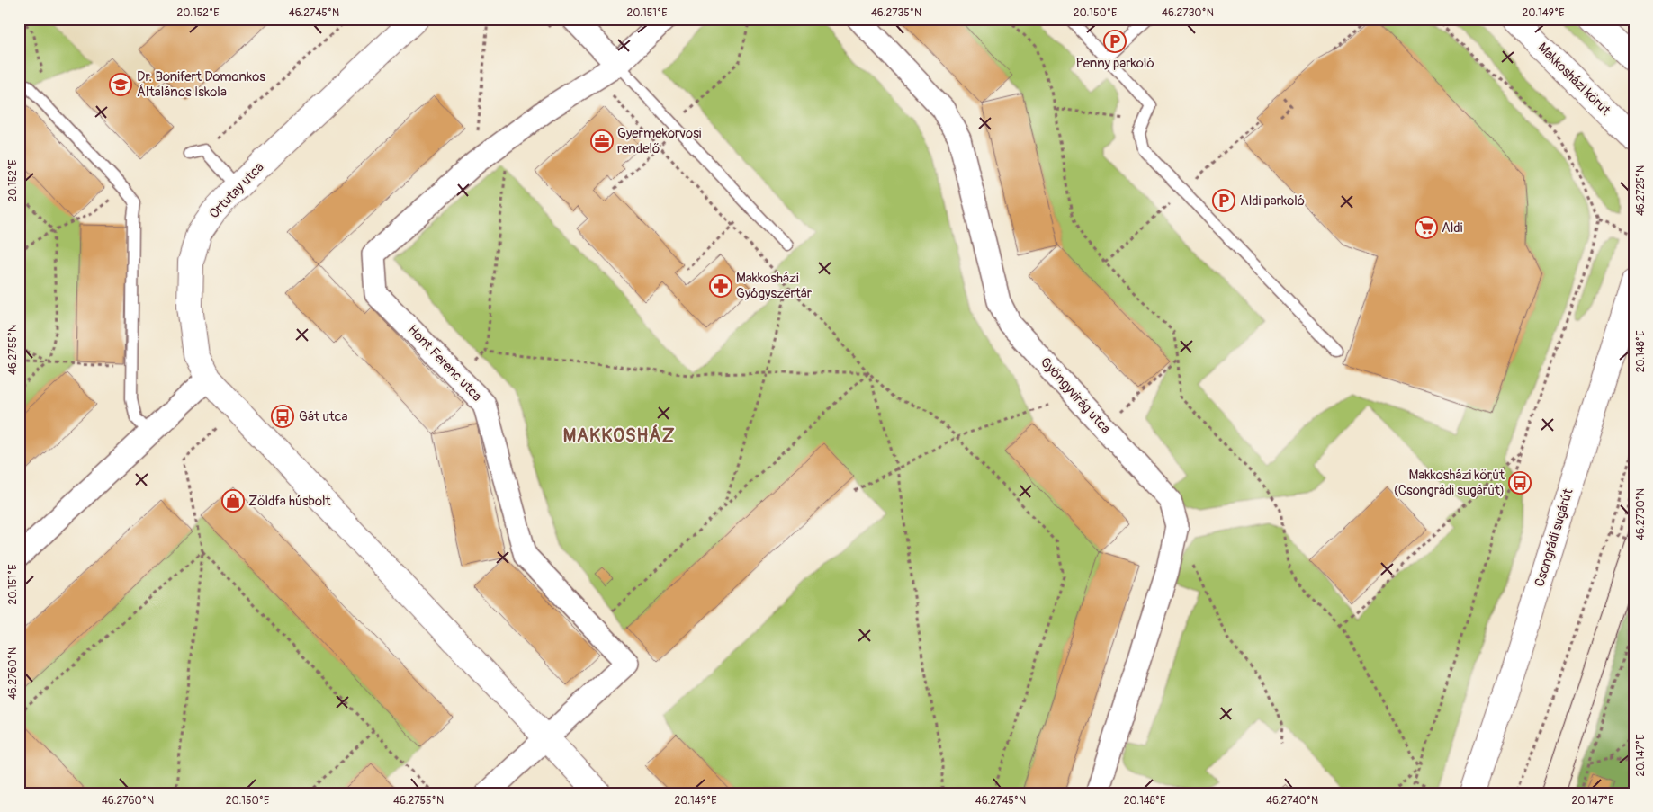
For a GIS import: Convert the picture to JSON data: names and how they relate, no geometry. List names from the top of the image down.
{
  "streets": {
    "street": [
      "Makkosházi körút",
      "Ortutay utca",
      "Hont Ferenc utca",
      "Gyöngyvirág utca",
      "Csongrádi sugárút"
    ]
  },
  "districts": ["MAKKOSHÁZ"],
  "places": {
    "parking": ["Penny parkoló", "Aldi parkoló"],
    "school or university": ["Dr. Bonifert Domonkos Általános Iskola"],
    "office": ["Gyermekorvosi rendelő"],
    "supermarket": ["Aldi"],
    "pharmacy": ["Makkosházi Gyógyszertár"],
    "bus stop": ["Gát utca", "Makkosházi körút (Csongrádi sugárút)"],
    "shop": ["Zöldfa húsbolt"]
  },
  "coordinates": [
    "20.152°E",
    "46.2745°N",
    "20.151°E",
    "46.2735°N",
    "20.150°E",
    "46.2730°N",
    "20.149°E",
    "46.2725°N",
    "46.2755°N",
    "20.148°E",
    "46.2760°N",
    "20.147°E",
    "46.2740°N"
  ]
}
